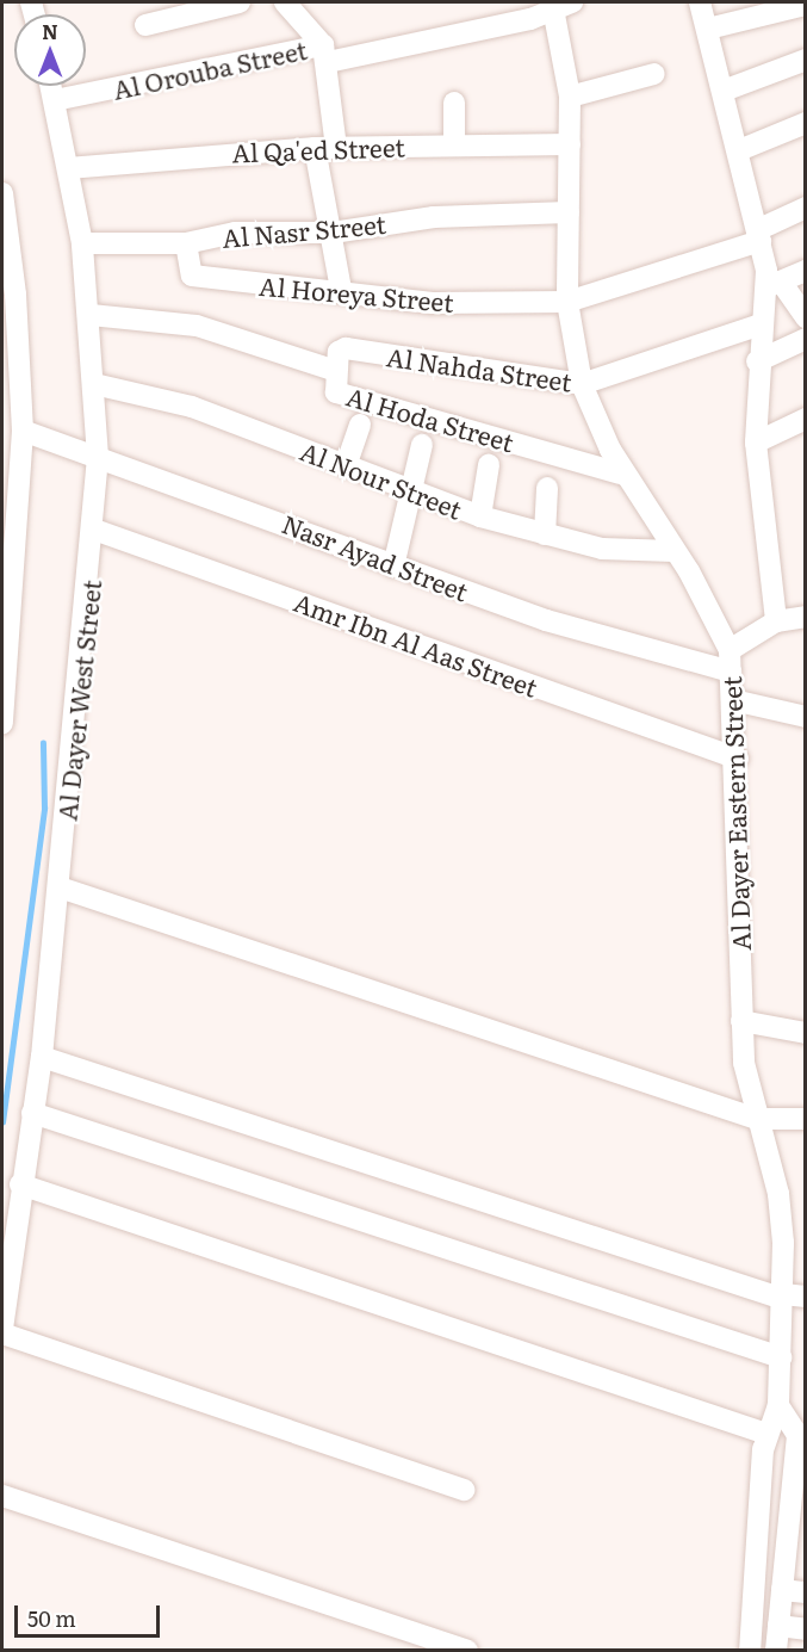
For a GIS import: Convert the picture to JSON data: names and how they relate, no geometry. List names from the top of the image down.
{
  "streets": {
    "street": [
      "Al Orouba Street",
      "Al Qa'ed Street",
      "Al Nasr Street",
      "Al Horeya Street",
      "Al Nahda Street",
      "Al Hoda Street",
      "Al Nour Street",
      "Nasr Ayad Street",
      "Amr Ibn Al Aas Street",
      "Al Dayer West Street",
      "Al Dayer Eastern Street"
    ]
  },
  "crossings": [
    ["Al Orouba Street", "Al Dayer West Street"],
    ["Al Orouba Street", "Al Dayer Eastern Street"],
    ["Al Qa'ed Street", "Al Dayer West Street"],
    ["Al Qa'ed Street", "Al Dayer Eastern Street"],
    ["Al Nasr Street", "Al Horeya Street"],
    ["Al Nasr Street", "Al Dayer West Street"],
    ["Al Nasr Street", "Al Dayer Eastern Street"],
    ["Al Horeya Street", "Al Dayer Eastern Street"],
    ["Al Nahda Street", "Al Hoda Street"],
    ["Al Nahda Street", "Al Dayer Eastern Street"],
    ["Al Hoda Street", "Al Dayer West Street"],
    ["Al Hoda Street", "Al Dayer Eastern Street"],
    ["Al Nour Street", "Al Dayer West Street"],
    ["Al Nour Street", "Al Dayer Eastern Street"],
    ["Nasr Ayad Street", "Al Dayer West Street"],
    ["Nasr Ayad Street", "Al Dayer Eastern Street"],
    ["Amr Ibn Al Aas Street", "Al Dayer West Street"],
    ["Amr Ibn Al Aas Street", "Al Dayer Eastern Street"]
  ],
  "scale_bar": "50 m",
  "north": "top"
}
